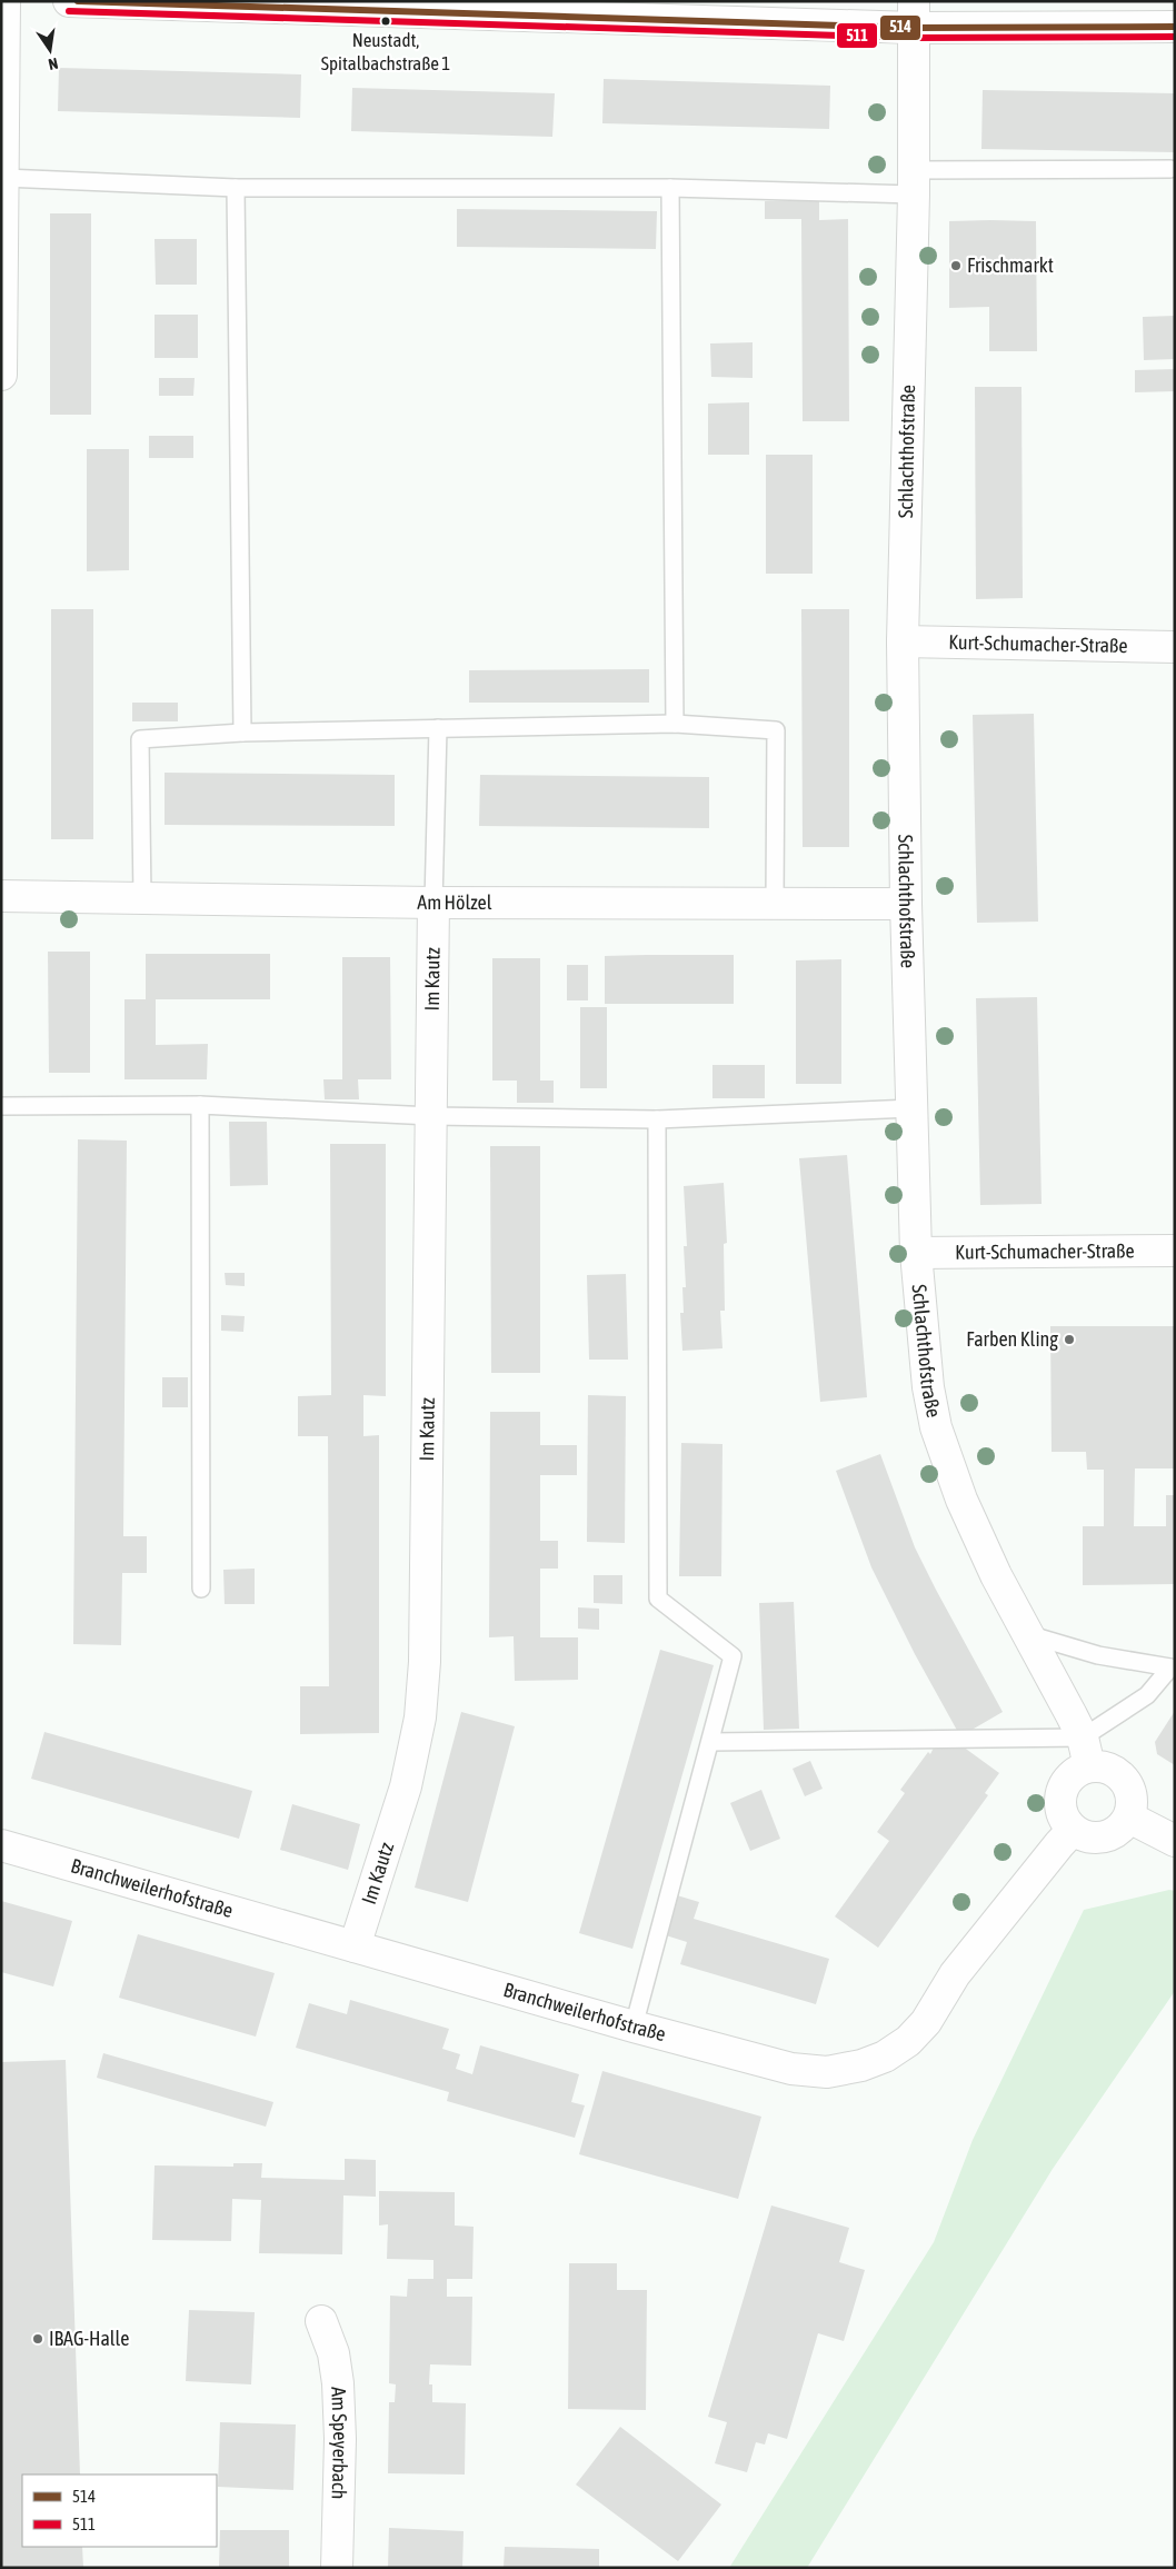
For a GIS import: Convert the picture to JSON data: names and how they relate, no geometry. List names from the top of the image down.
{
  "streets": {
    "street": [
      "Schlachthofstraße",
      "Kurt-Schumacher-Straße",
      "Am Hölzel",
      "Im Kautz",
      "Branchweilerhofstraße",
      "Am Speyerbach"
    ]
  },
  "crossings": [
    ["Schlachthofstraße", "Kurt-Schumacher-Straße"],
    ["Schlachthofstraße", "Am Hölzel"],
    ["Schlachthofstraße", "Branchweilerhofstraße"],
    ["Am Hölzel", "Im Kautz"],
    ["Im Kautz", "Branchweilerhofstraße"]
  ],
  "places": [
    "Neustadt, Spitalbachstraße 1",
    "Frischmarkt",
    "Farben Kling",
    "IBAG-Halle"
  ],
  "lines": ["transit line 514", "transit line 511"],
  "legend": ["514", "511"],
  "north": "bottom"
}
